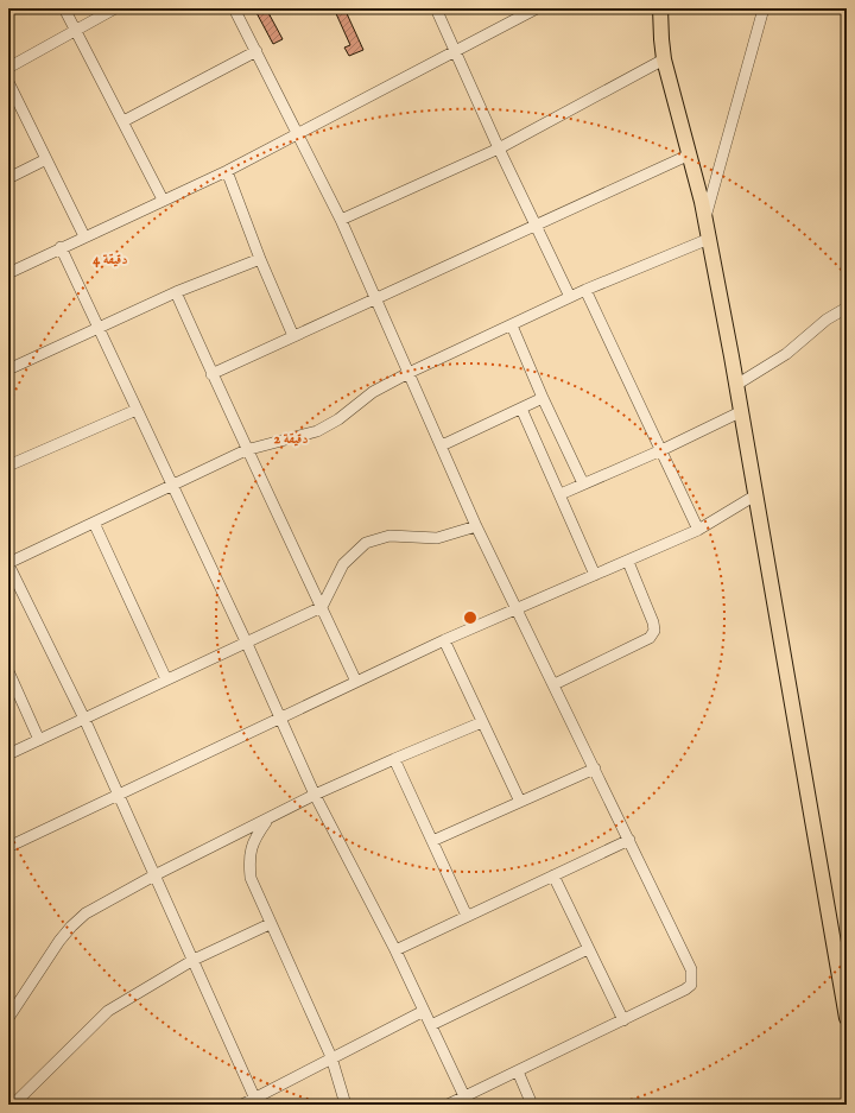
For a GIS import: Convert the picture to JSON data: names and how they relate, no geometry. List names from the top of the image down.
{
  "rings": ["4 دقيقة", "2 دقيقة"]
}
